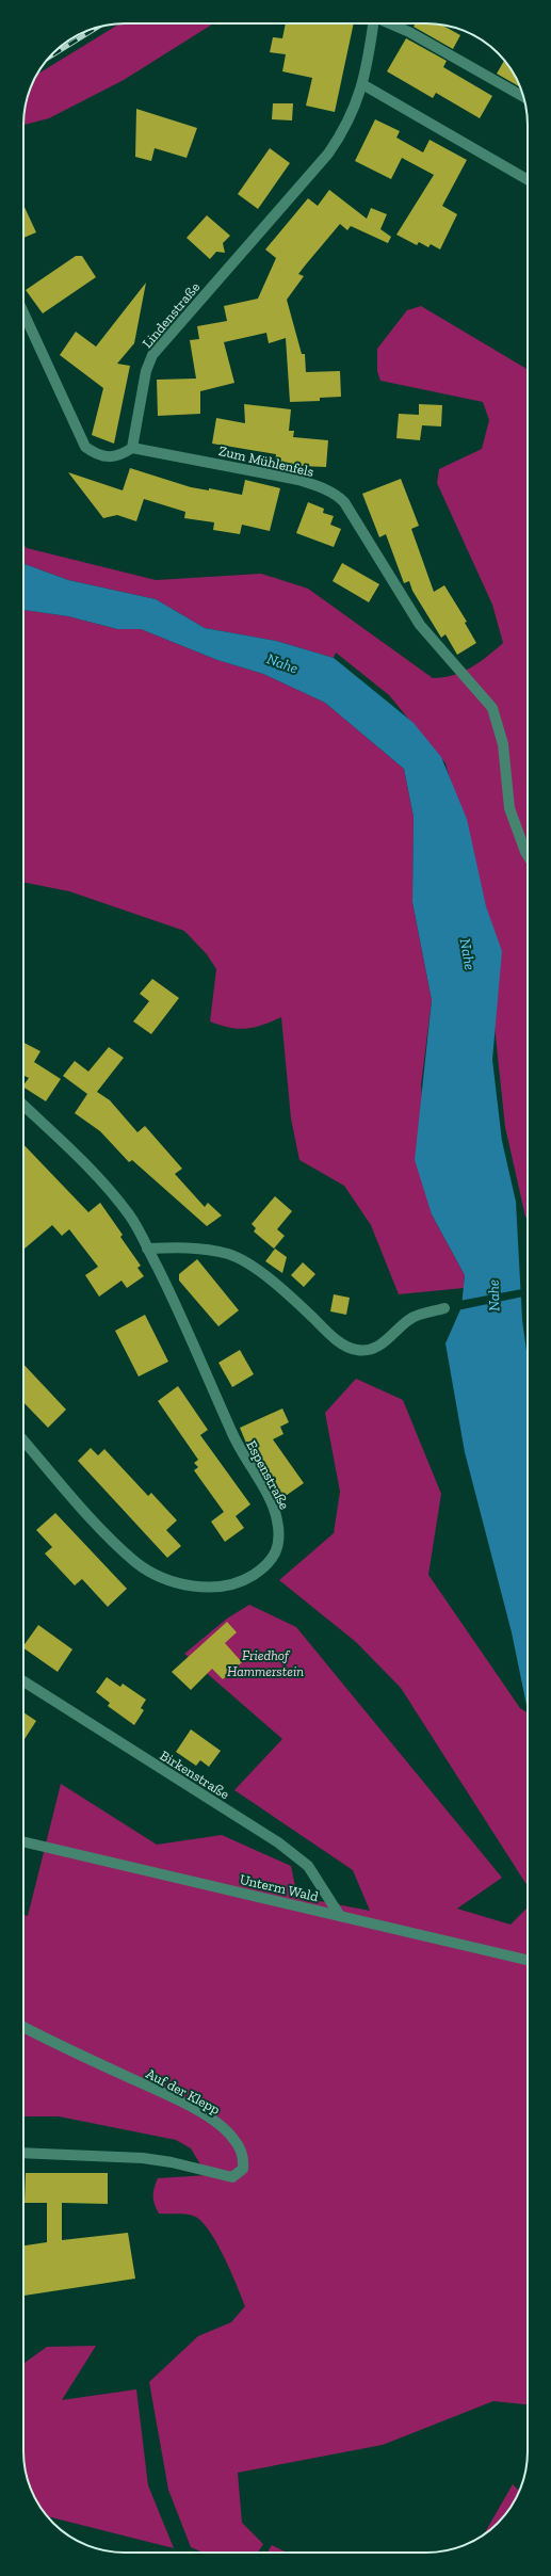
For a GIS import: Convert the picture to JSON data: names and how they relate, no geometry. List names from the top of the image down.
{
  "streets": {
    "street": [
      "Lindenstraße",
      "Zum Mühlenfels",
      "Espenstraße",
      "Birkenstraße",
      "Unterm Wald",
      "Auf der Klepp"
    ]
  },
  "crossings": [
    ["Lindenstraße", "Zum Mühlenfels"],
    ["Birkenstraße", "Unterm Wald"]
  ],
  "water": ["Nahe"],
  "parks": ["Friedhof Hammerstein"]
}
